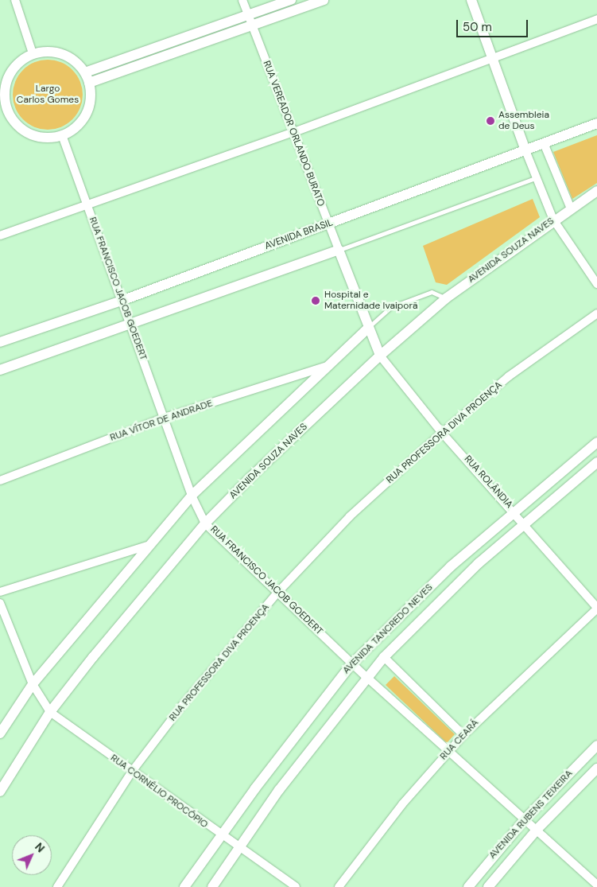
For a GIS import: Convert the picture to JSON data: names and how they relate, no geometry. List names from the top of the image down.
{
  "streets": {
    "street": [
      "RUA VEREADOR ORLANDO BURATO",
      "AVENIDA BRASIL",
      "AVENIDA SOUZA NAVES",
      "RUA FRANCISCO JACOB GOEDERT",
      "RUA VÍTOR DE ANDRADE",
      "RUA PROFESSORA DIVA PROENÇA",
      "RUA ROLÂNDIA",
      "AVENIDA TANCREDO NEVES",
      "RUA CEARÁ",
      "RUA CORNÉLIO PROCÓPIO",
      "AVENIDA RUBENS TEIXEIRA"
    ]
  },
  "crossings": [
    ["RUA VEREADOR ORLANDO BURATO", "AVENIDA BRASIL"],
    ["RUA VEREADOR ORLANDO BURATO", "AVENIDA SOUZA NAVES"],
    ["RUA VEREADOR ORLANDO BURATO", "RUA ROLÂNDIA"],
    ["AVENIDA BRASIL", "RUA FRANCISCO JACOB GOEDERT"],
    ["AVENIDA SOUZA NAVES", "RUA FRANCISCO JACOB GOEDERT"],
    ["AVENIDA SOUZA NAVES", "RUA ROLÂNDIA"],
    ["AVENIDA SOUZA NAVES", "RUA CORNÉLIO PROCÓPIO"],
    ["RUA FRANCISCO JACOB GOEDERT", "RUA VÍTOR DE ANDRADE"],
    ["RUA FRANCISCO JACOB GOEDERT", "RUA PROFESSORA DIVA PROENÇA"],
    ["RUA FRANCISCO JACOB GOEDERT", "AVENIDA TANCREDO NEVES"],
    ["RUA FRANCISCO JACOB GOEDERT", "RUA CEARÁ"],
    ["RUA FRANCISCO JACOB GOEDERT", "AVENIDA RUBENS TEIXEIRA"],
    ["RUA PROFESSORA DIVA PROENÇA", "RUA ROLÂNDIA"],
    ["RUA PROFESSORA DIVA PROENÇA", "RUA CORNÉLIO PROCÓPIO"],
    ["RUA ROLÂNDIA", "AVENIDA TANCREDO NEVES"],
    ["RUA ROLÂNDIA", "RUA CEARÁ"],
    ["AVENIDA TANCREDO NEVES", "RUA CORNÉLIO PROCÓPIO"]
  ],
  "parks": ["Largo Carlos Gomes"],
  "places": ["Assembleia de Deus", "Hospital e Maternidade Ivaiporã"],
  "scale_bar": "50 m",
  "north": "top right"
}
